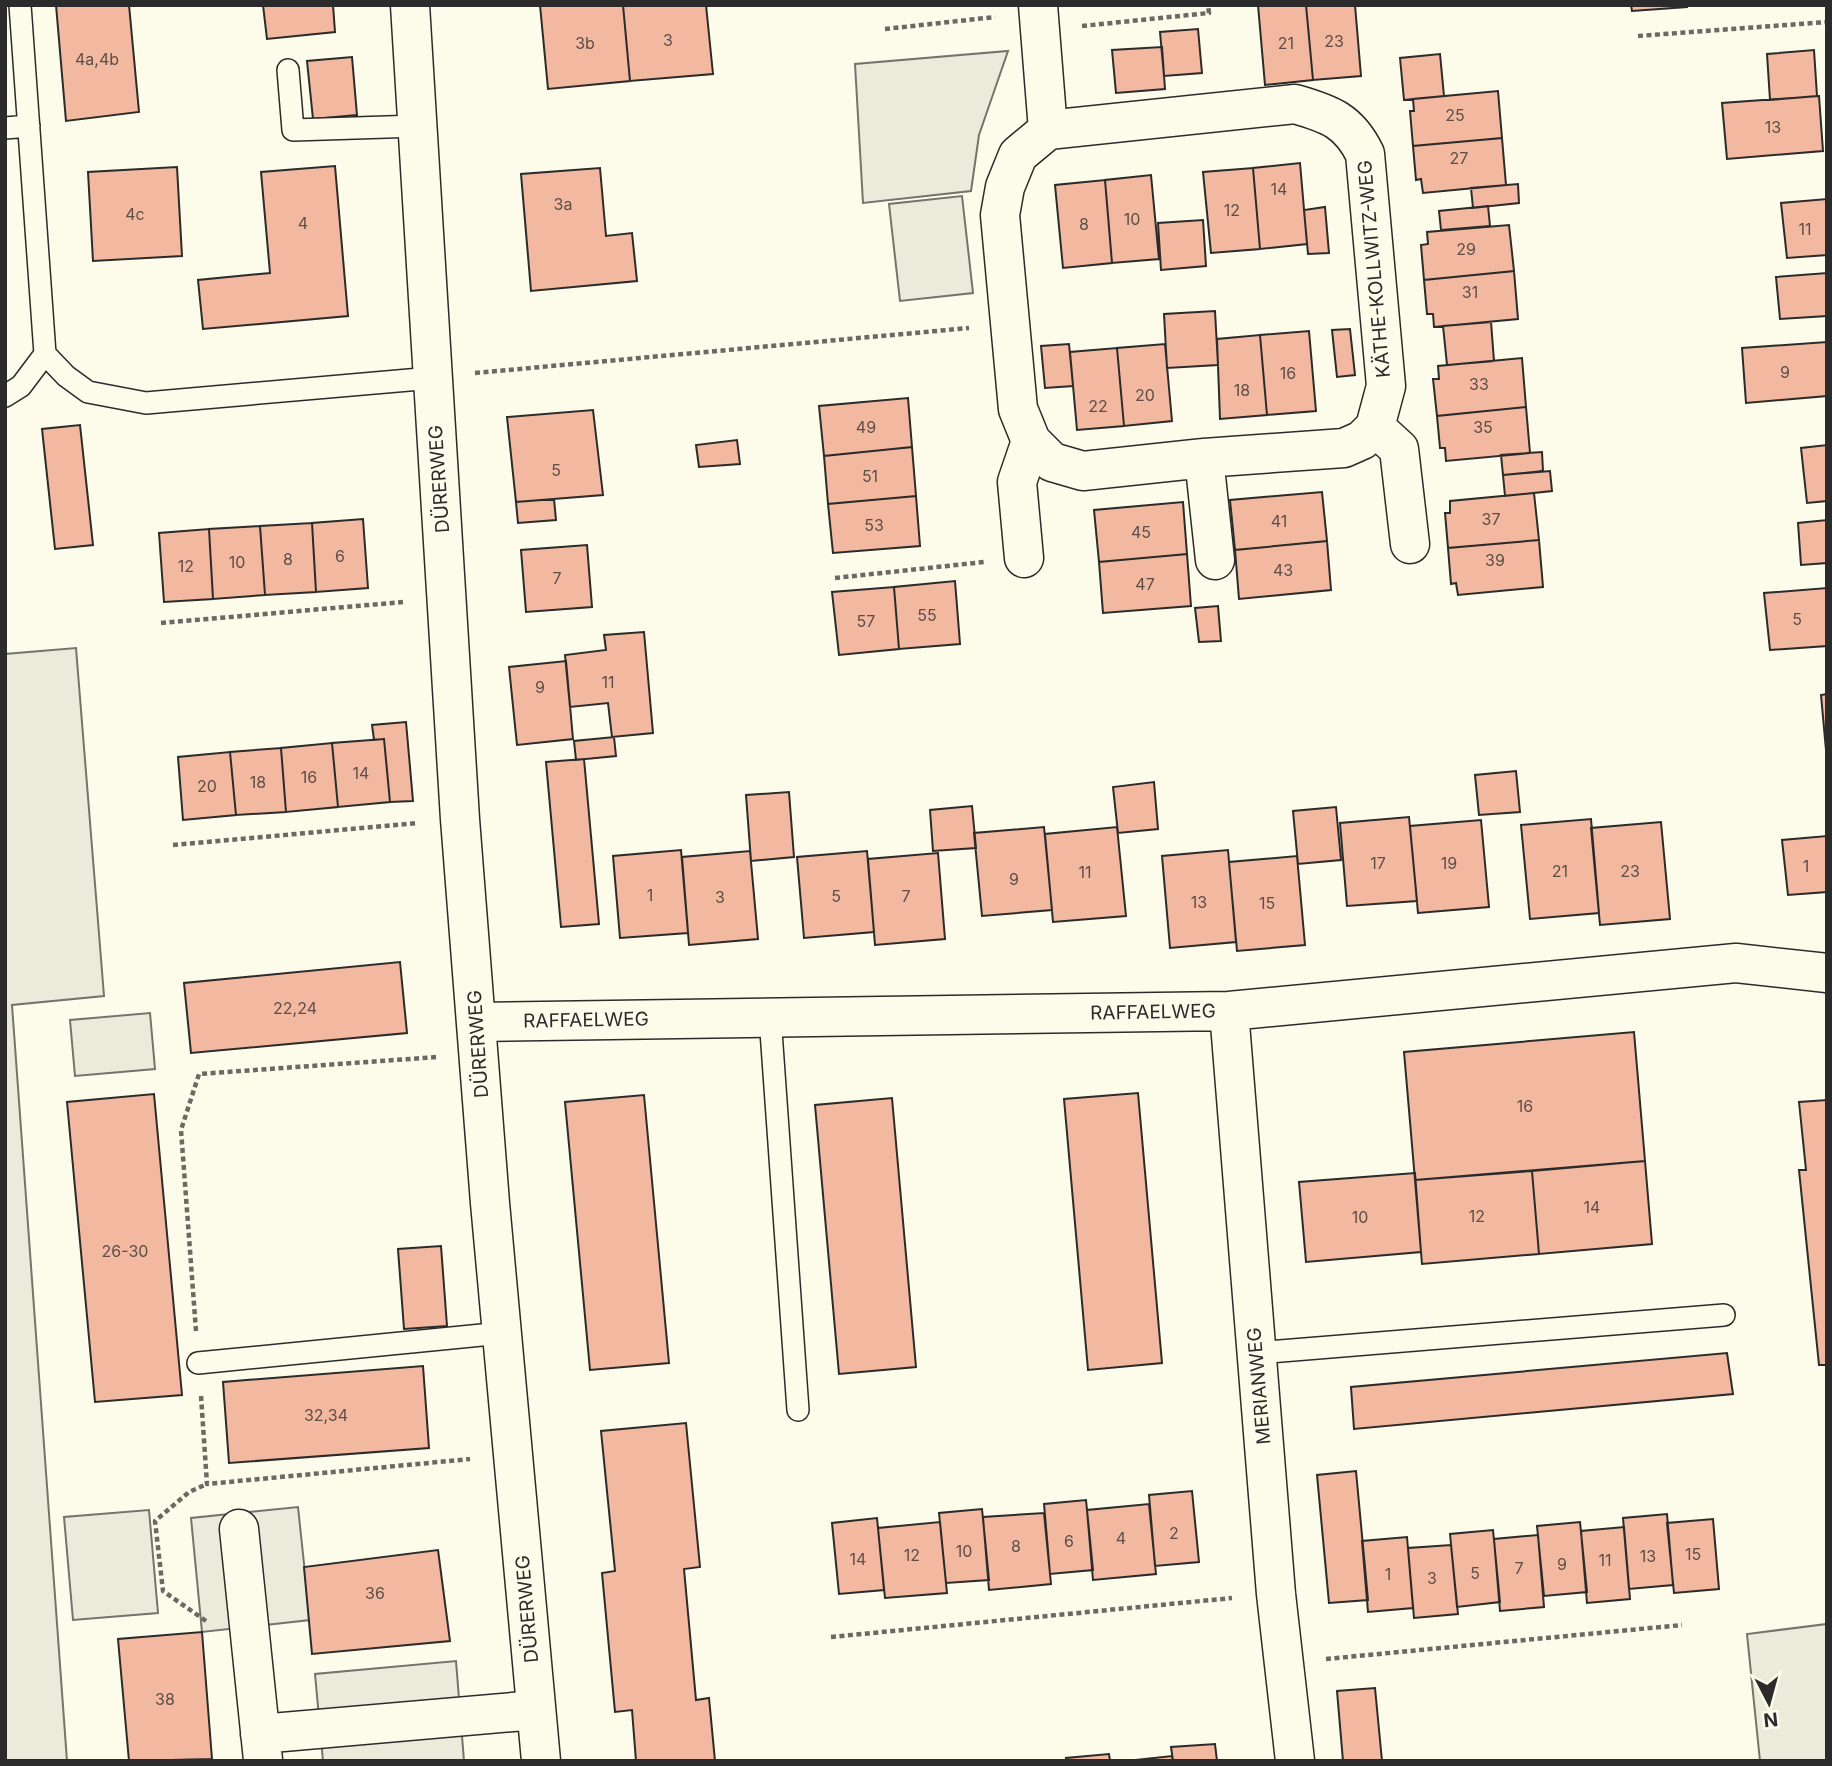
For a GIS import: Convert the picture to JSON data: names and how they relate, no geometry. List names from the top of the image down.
{
  "streets": {
    "street": [
      "KÄTHE-KOLLWITZ-WEG",
      "DÜRERWEG",
      "RAFFAELWEG",
      "MERIANWEG"
    ]
  },
  "crossings": [
    ["DÜRERWEG", "RAFFAELWEG"],
    ["RAFFAELWEG", "MERIANWEG"]
  ],
  "house_numbers": [
    "3",
    "23",
    "3b",
    "21",
    "4a,4b",
    "25",
    "13",
    "27",
    "14",
    "3a",
    "12",
    "4c",
    "10",
    "4",
    "8",
    "11",
    "29",
    "31",
    "9",
    "16",
    "33",
    "18",
    "20",
    "22",
    "49",
    "35",
    "5",
    "51",
    "37",
    "41",
    "53",
    "45",
    "6",
    "8",
    "39",
    "10",
    "12",
    "43",
    "7",
    "47",
    "55",
    "5",
    "57",
    "11",
    "9",
    "14",
    "16",
    "18",
    "20",
    "17",
    "19",
    "1",
    "21",
    "23",
    "11",
    "9",
    "1",
    "5",
    "7",
    "3",
    "13",
    "15",
    "22,24",
    "16",
    "14",
    "12",
    "10",
    "26-30",
    "32,34",
    "2",
    "4",
    "6",
    "8",
    "10",
    "15",
    "12",
    "13",
    "14",
    "11",
    "9",
    "7",
    "5",
    "1",
    "3",
    "36",
    "38"
  ],
  "north": "bottom"
}
